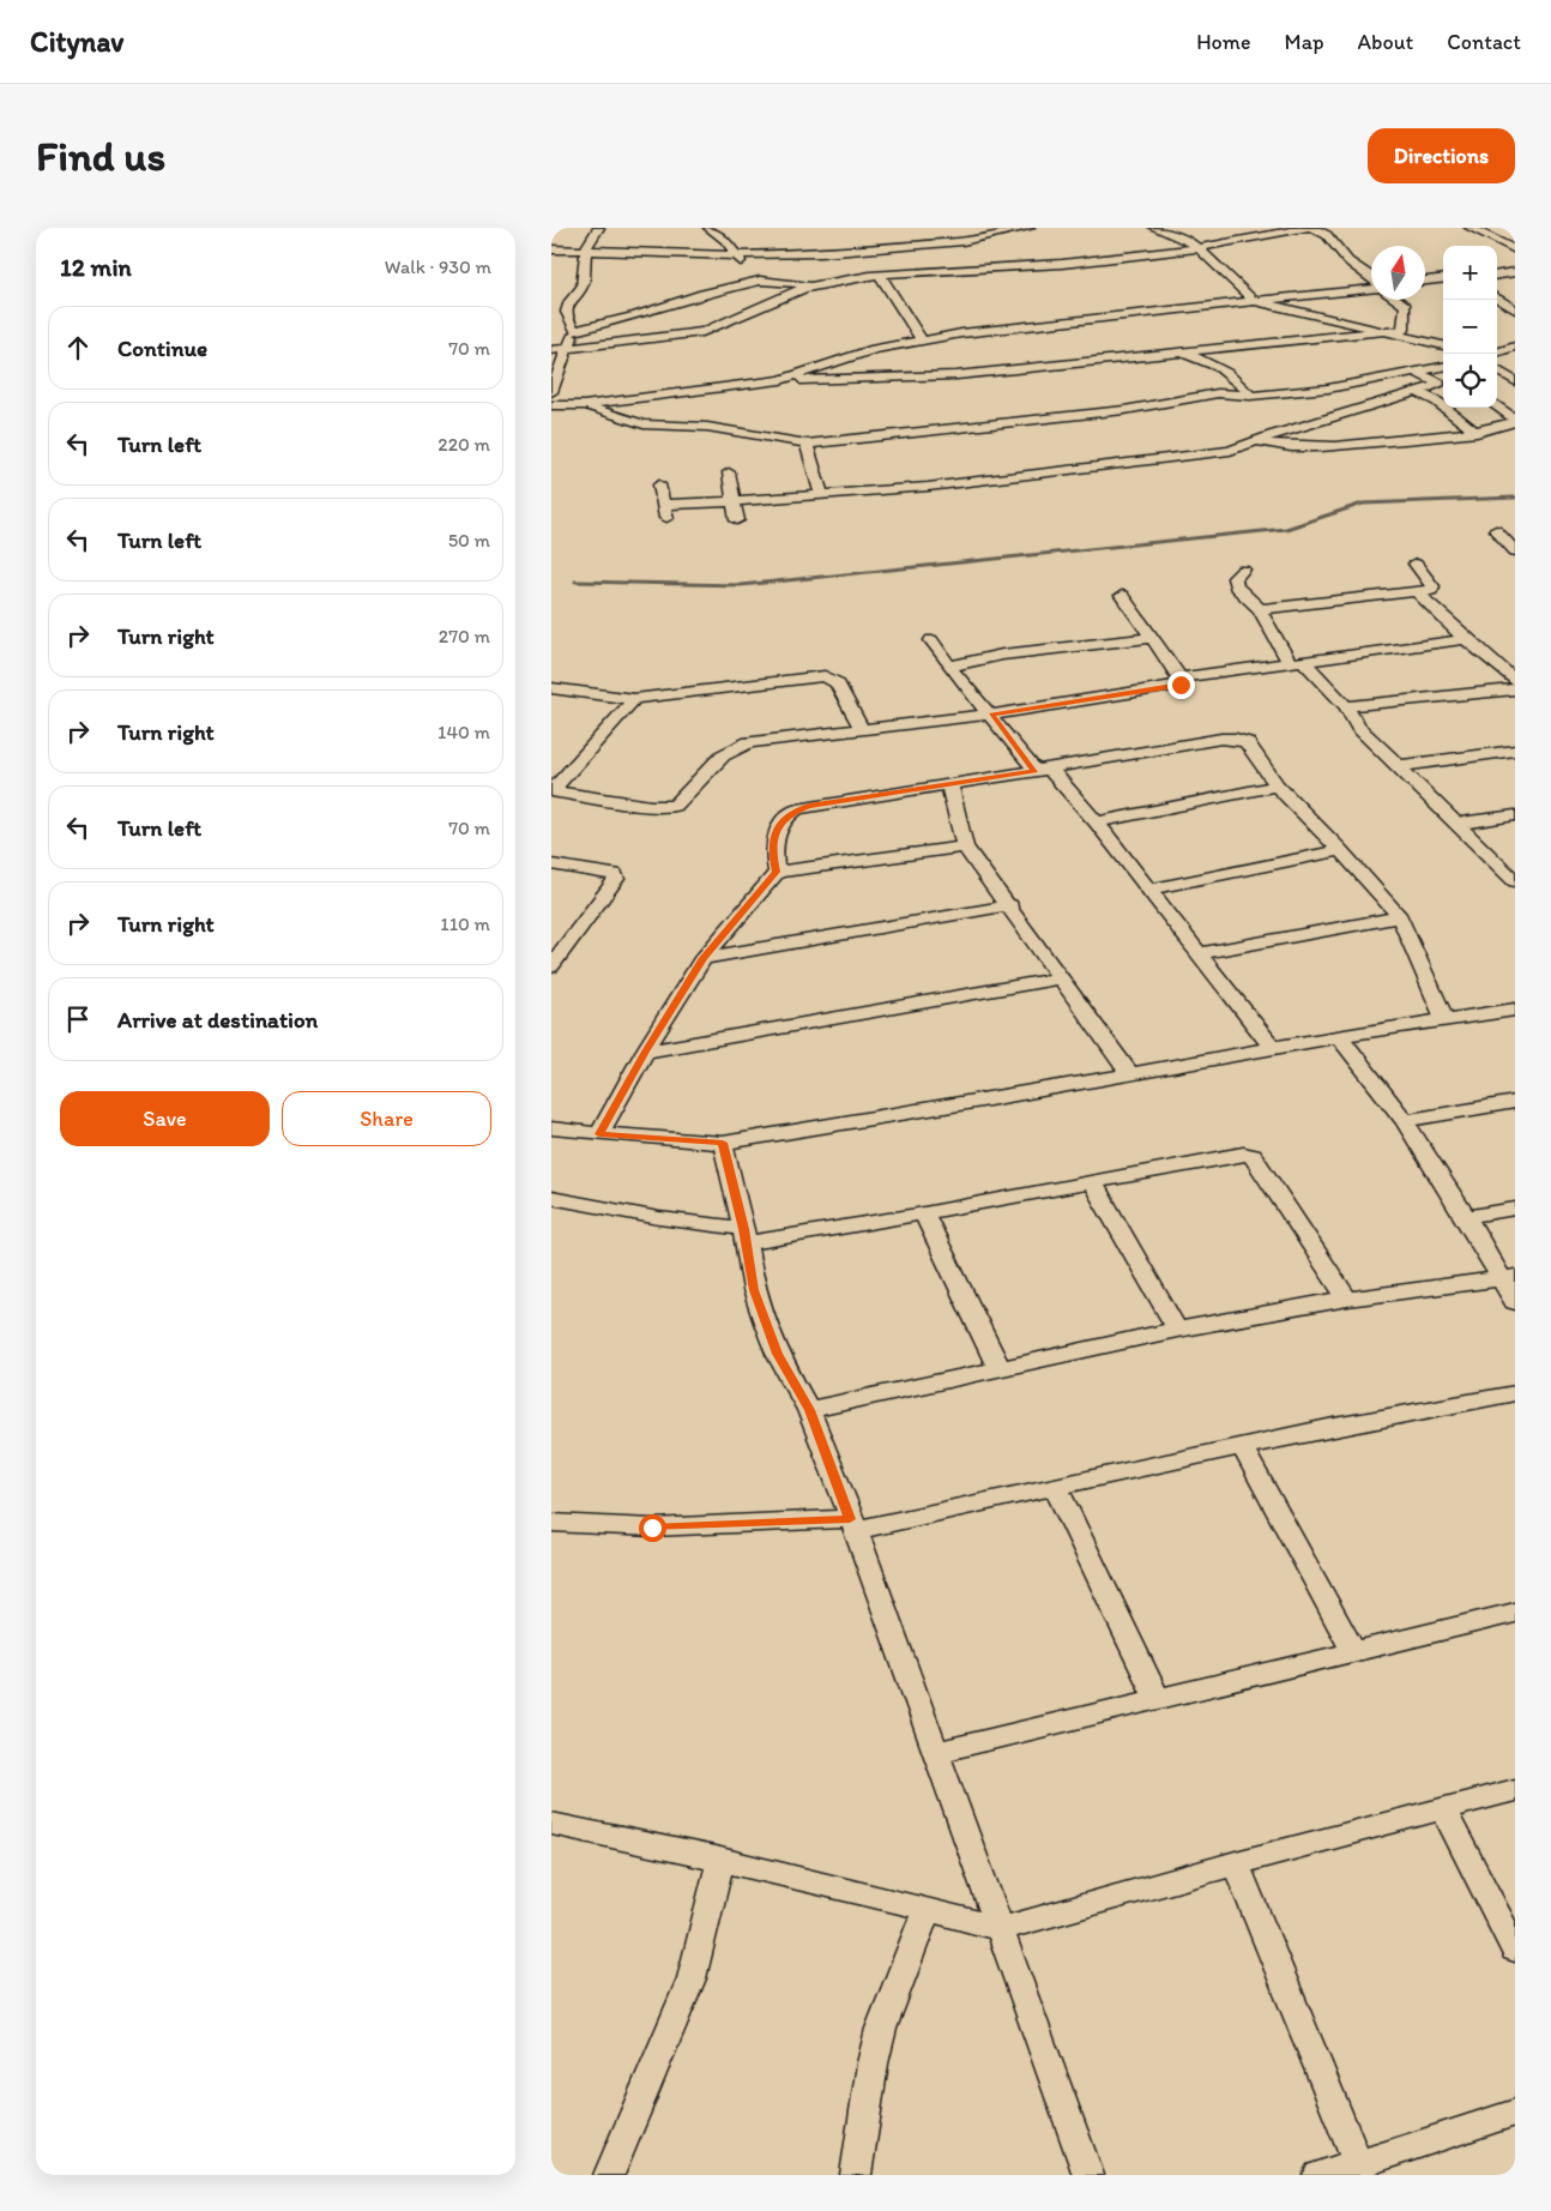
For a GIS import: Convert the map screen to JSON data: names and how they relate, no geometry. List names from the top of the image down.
{
  "north": "top",
  "page": {
    "header": "Citynav",
    "nav": [
      "Home",
      "Map",
      "About",
      "Contact"
    ],
    "buttons": [
      "Directions",
      ["Save", "Share"]
    ],
    "title": "Find us",
    "heading": ["12 min", "Walk · 930 m"],
    "map_buttons": ["+", "−"],
    "list": [
      ["Continue", "70 m"],
      ["Turn left", "220 m"],
      ["Turn left", "50 m"],
      ["Turn right", "270 m"],
      ["Turn right", "140 m"],
      ["Turn left", "70 m"],
      ["Turn right", "110 m"],
      "Arrive at destination"
    ]
  }
}
